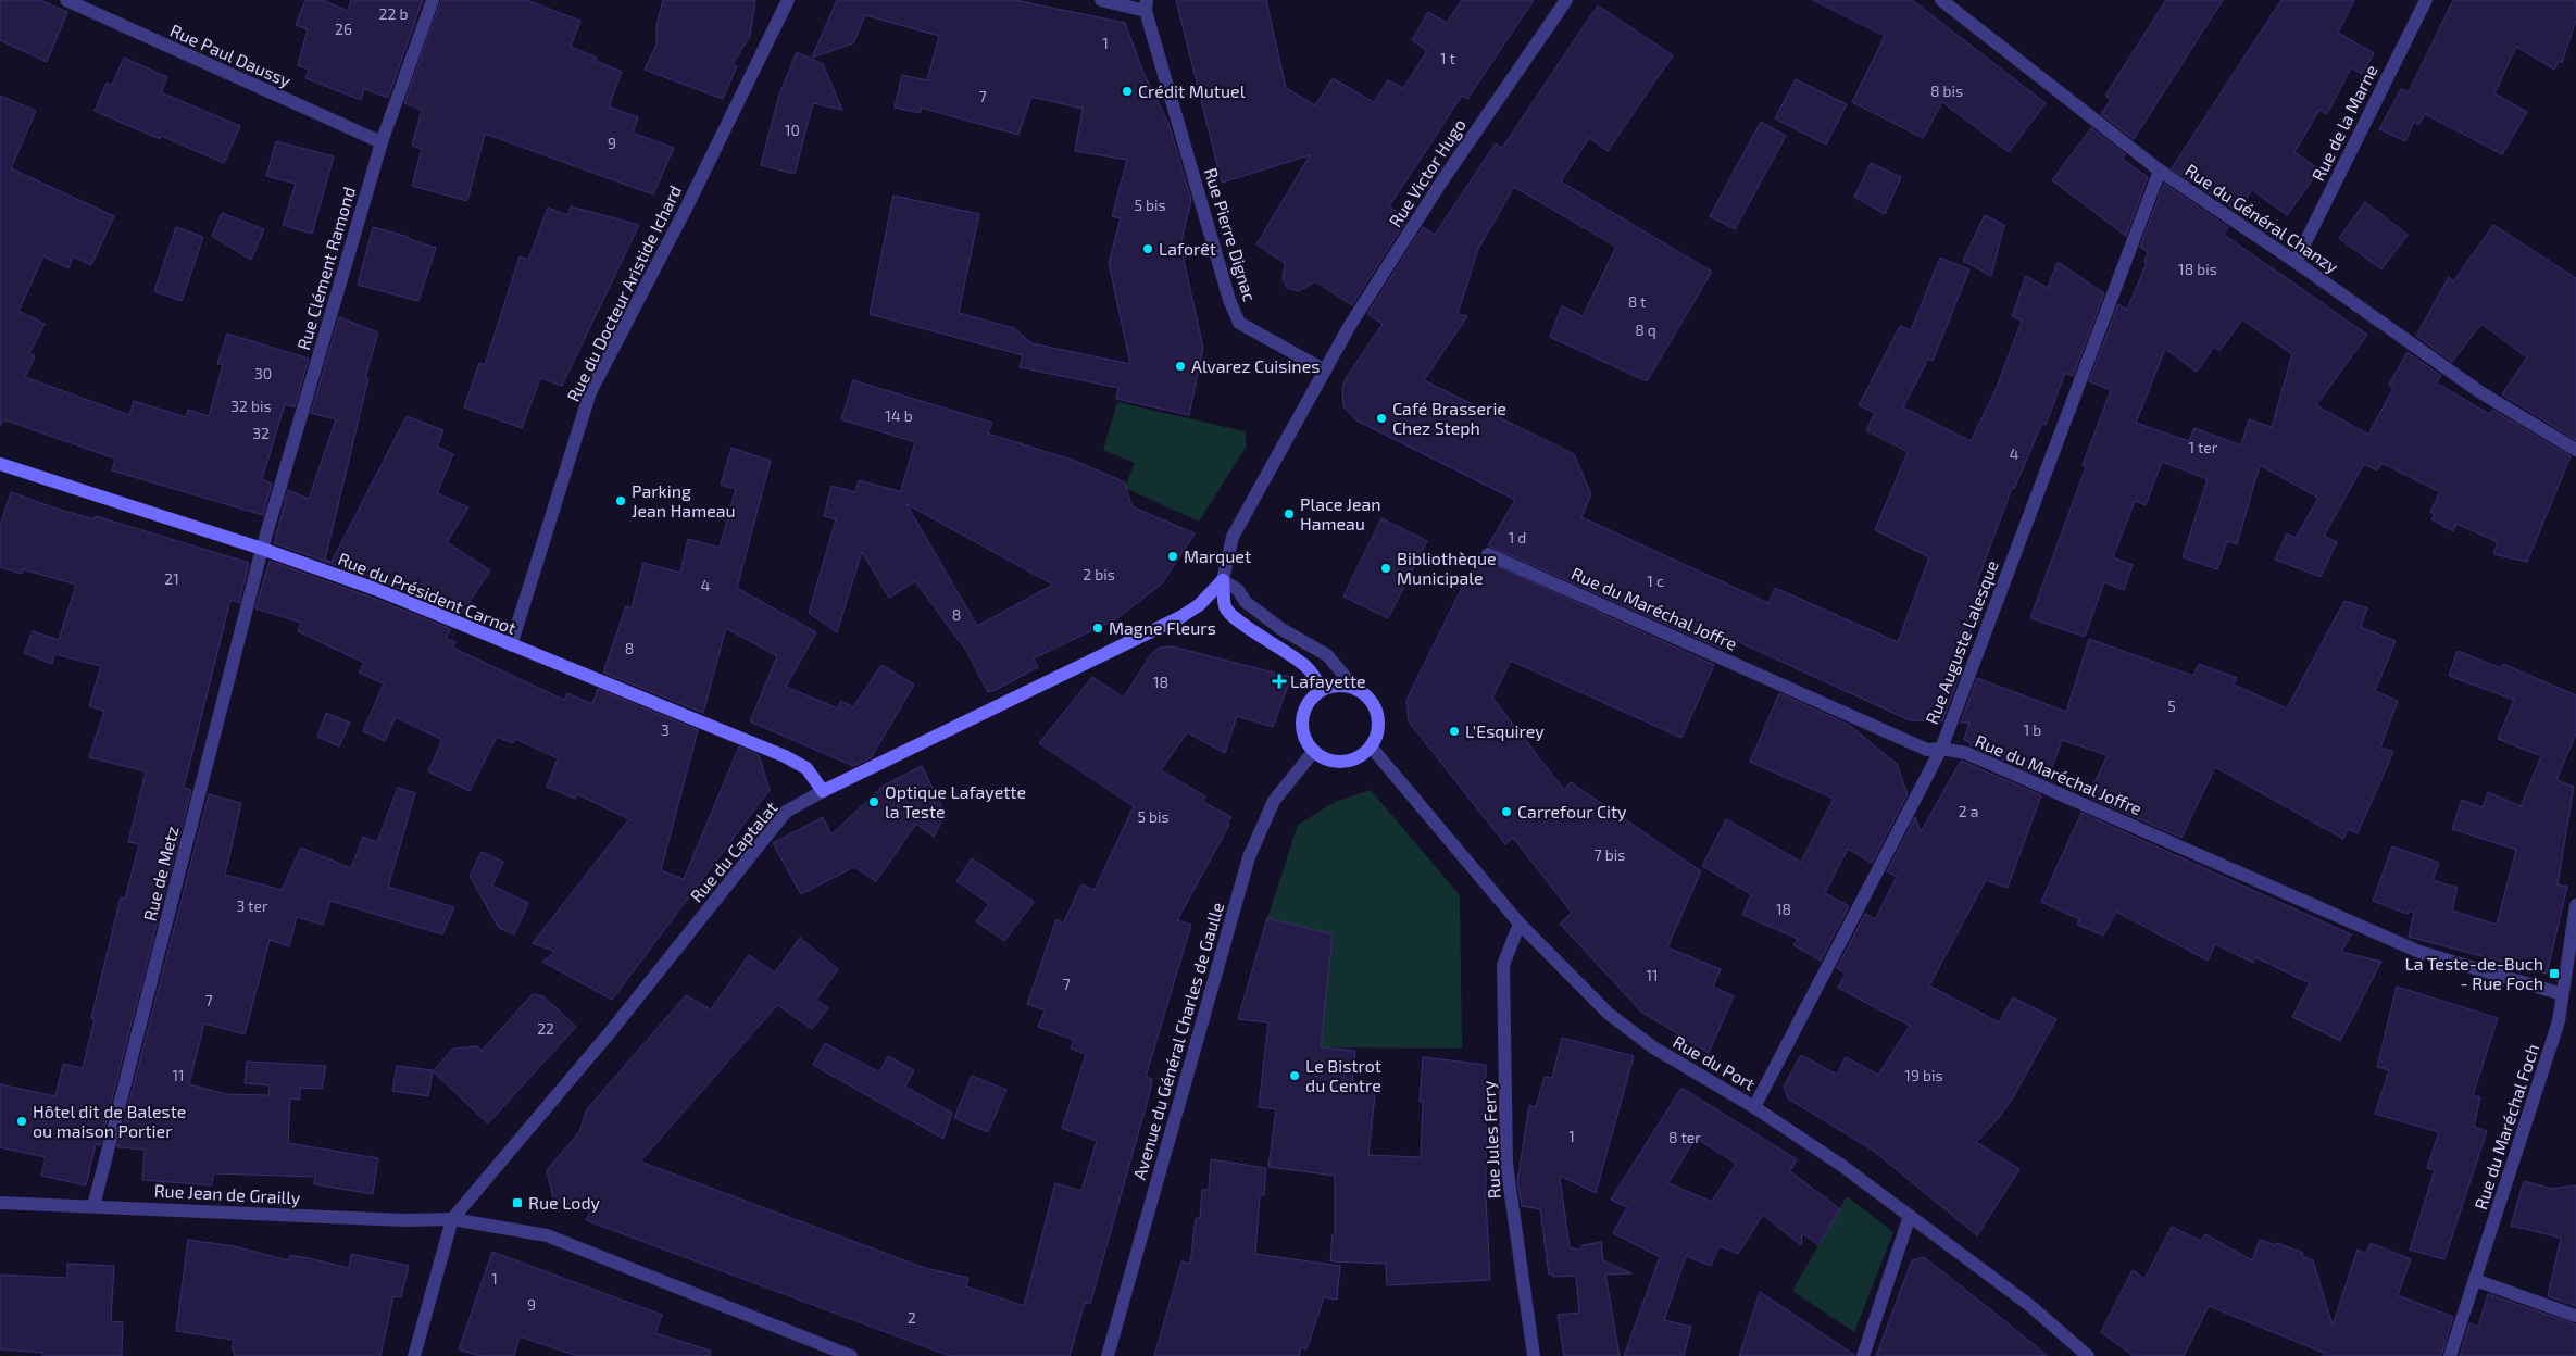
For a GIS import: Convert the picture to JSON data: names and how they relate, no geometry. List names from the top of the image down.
{
  "streets": {
    "main road": ["Rue du Président Carnot", "Rue du Captalat"],
    "street": [
      "Rue Paul Daussy",
      "Rue de la Marne",
      "Rue Victor Hugo",
      "Rue du Général Chanzy",
      "Rue Pierre Dignac",
      "Rue Clément Ramond",
      "Rue du Docteur Aristide Ichard",
      "Rue du Maréchal Joffre",
      "Rue Auguste Lalesque",
      "Rue de Metz",
      "Avenue du Général Charles de Gaulle",
      "Rue du Port",
      "Rue du Maréchal Foch",
      "Rue Jules Ferry",
      "Rue Jean de Grailly"
    ]
  },
  "crossings": [
    ["Rue Paul Daussy", "Rue Clément Ramond"],
    ["Rue de la Marne", "Rue du Général Chanzy"],
    ["Rue Victor Hugo", "Rue Pierre Dignac"],
    ["Rue du Général Chanzy", "Rue Auguste Lalesque"],
    ["Rue Clément Ramond", "Rue du Président Carnot"],
    ["Rue Clément Ramond", "Rue de Metz"],
    ["Rue du Docteur Aristide Ichard", "Rue du Président Carnot"],
    ["Rue du Président Carnot", "Rue du Captalat"],
    ["Rue du Président Carnot", "Rue de Metz"],
    ["Rue du Maréchal Joffre", "Rue Auguste Lalesque"],
    ["Rue du Maréchal Joffre", "Rue du Maréchal Foch"],
    ["Rue Auguste Lalesque", "Rue du Port"],
    ["Rue du Captalat", "Rue Jean de Grailly"],
    ["Rue de Metz", "Rue Jean de Grailly"],
    ["Avenue du Général Charles de Gaulle", "Rue du Port"],
    ["Rue du Port", "Rue Jules Ferry"]
  ],
  "places": {
    "other": [
      "Crédit Mutuel",
      "Laforêt",
      "Alvarez Cuisines",
      "Café Brasserie Chez Steph",
      "Parking Jean Hameau",
      "Place Jean Hameau",
      "Marquet",
      "Bibliothèque Municipale",
      "Magne Fleurs",
      "L'Esquirey",
      "Optique Lafayette la Teste",
      "Carrefour City",
      "Le Bistrot du Centre",
      "Hôtel dit de Baleste ou maison Portier"
    ],
    "health": ["Lafayette"],
    "transit": ["La Teste-de-Buch - Rue Foch", "Rue Lody"]
  },
  "house_numbers": [
    "22 b",
    "26",
    "1",
    "1 t",
    "8 bis",
    "7",
    "10",
    "9",
    "5 bis",
    "18 bis",
    "8 t",
    "8 q",
    "30",
    "32 bis",
    "14 b",
    "32",
    "1 ter",
    "4",
    "1 d",
    "2 bis",
    "21",
    "1 c",
    "4",
    "8",
    "8",
    "18",
    "5",
    "3",
    "1 b",
    "2 a",
    "5 bis",
    "7 bis",
    "3 ter",
    "18",
    "11",
    "7",
    "7",
    "22",
    "11",
    "19 bis",
    "1",
    "8 ter",
    "1",
    "9",
    "2"
  ]
}
